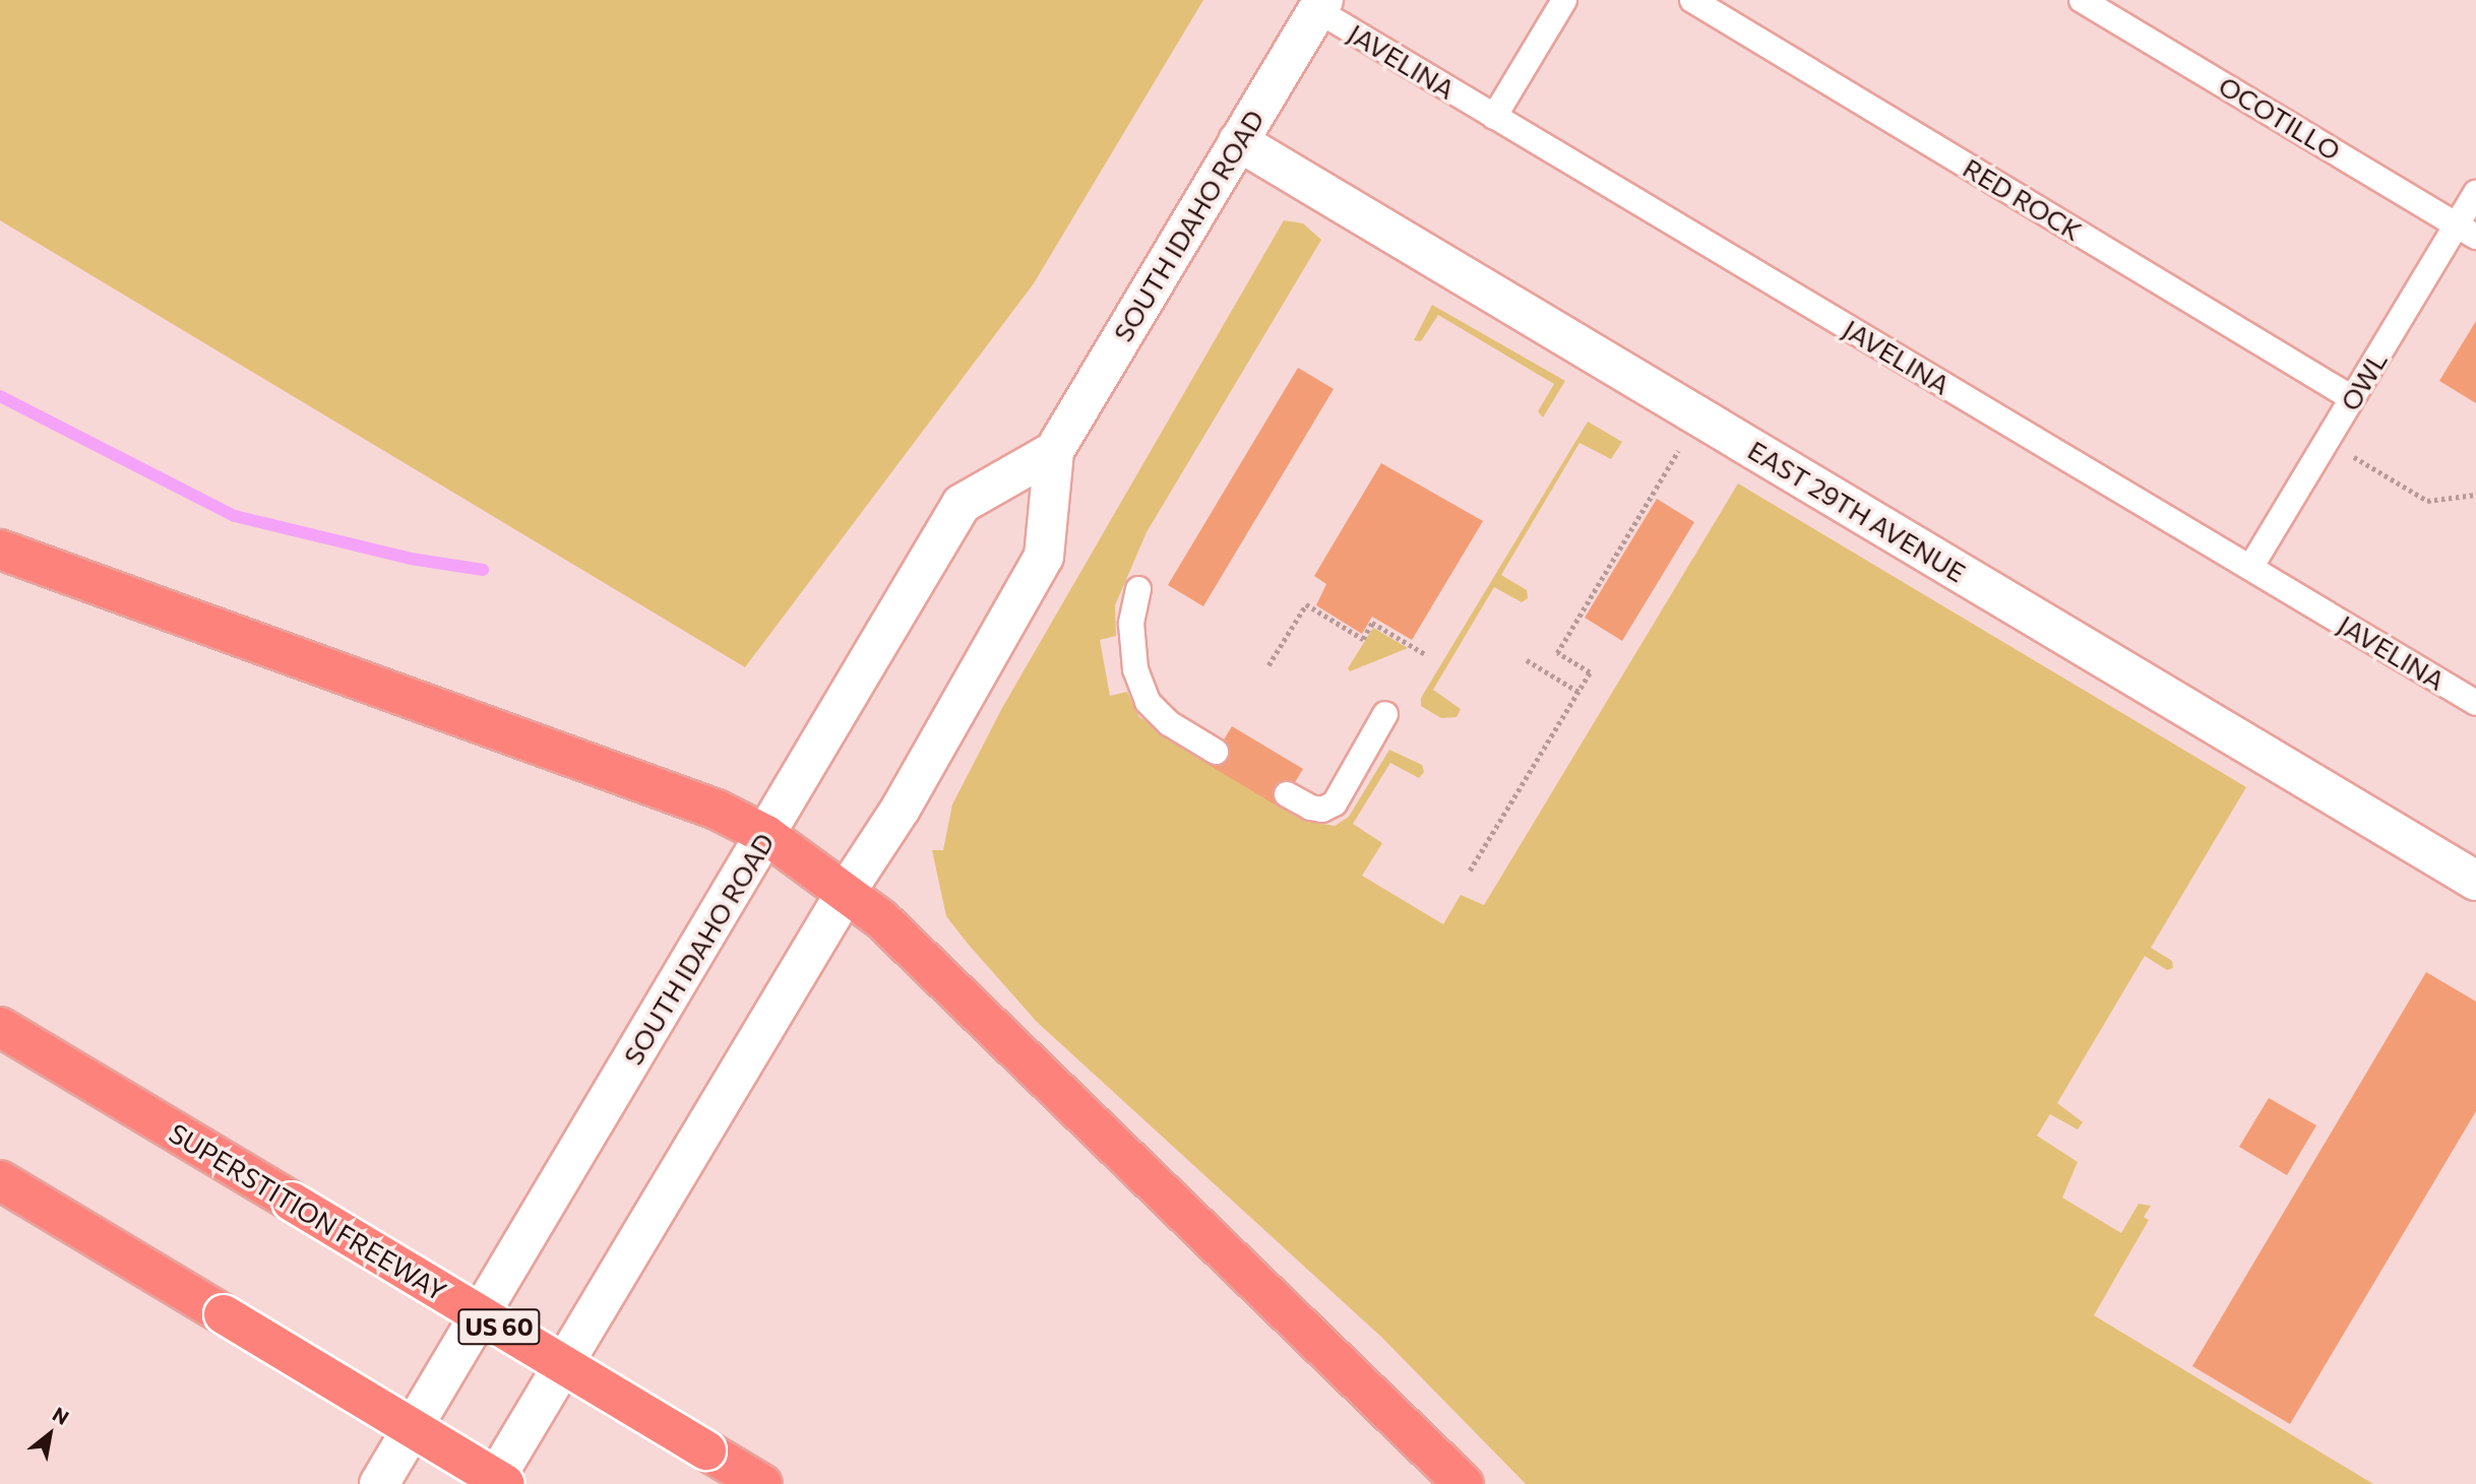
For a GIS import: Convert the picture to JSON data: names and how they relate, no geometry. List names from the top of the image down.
{
  "streets": {
    "highway": ["SUPERSTITION FREEWAY", "US 60"],
    "main road": ["SOUTH IDAHO ROAD", "EAST 29TH AVENUE"],
    "lane": [
      "JAVELINA",
      "OCOTILLO",
      "RED ROCK",
      "OWL"
    ]
  },
  "crossings": [
    ["JAVELINA", "SOUTH IDAHO ROAD"],
    ["JAVELINA", "OWL"],
    ["OCOTILLO", "OWL"],
    ["RED ROCK", "OWL"],
    ["SOUTH IDAHO ROAD", "EAST 29TH AVENUE"]
  ],
  "north": "top right"
}
